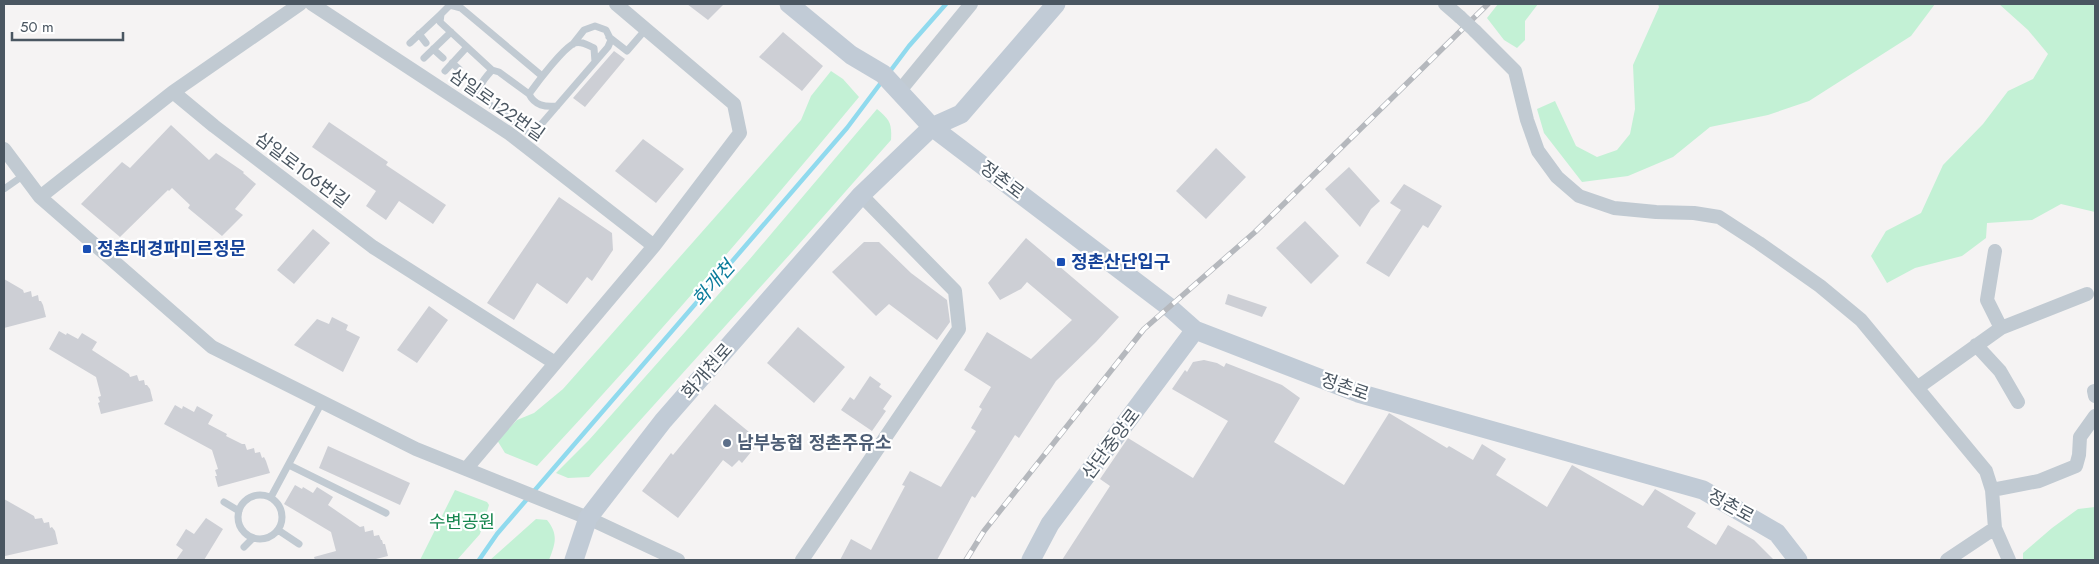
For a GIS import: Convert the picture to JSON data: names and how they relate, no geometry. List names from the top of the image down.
{
  "streets": {
    "main road": ["정촌로", "화개천로", "산단중앙로"],
    "street": ["삼일로122번길", "삼일로106번길"]
  },
  "crossings": [
    ["정촌로", "화개천로"],
    ["정촌로", "산단중앙로"]
  ],
  "water": ["화개천"],
  "parks": ["수변공원"],
  "places": {
    "transit": ["정촌대경파미르정문", "정촌산단입구"],
    "other": ["남부농협 정촌주유소"]
  },
  "scale_bar": "50 m"
}
